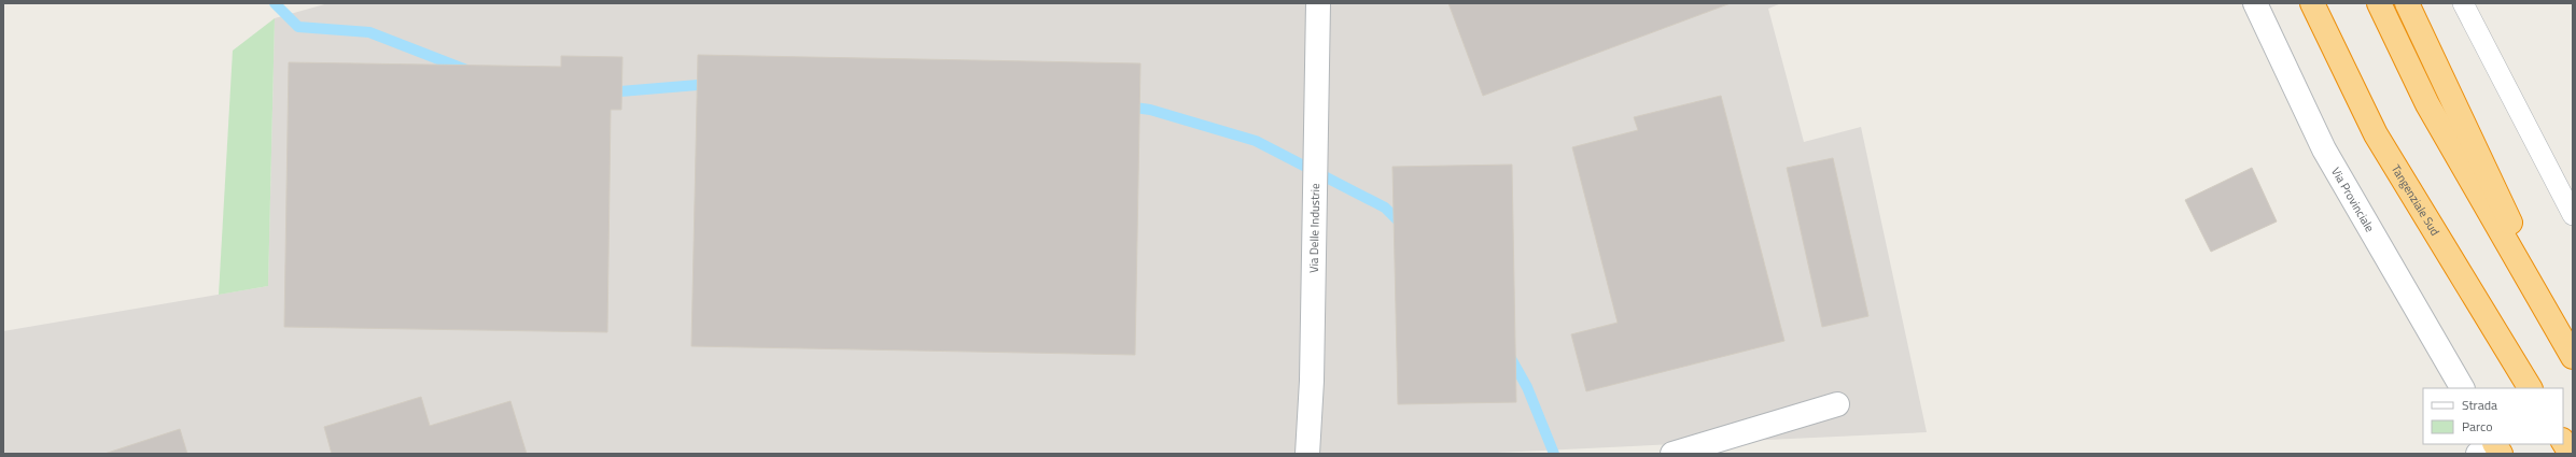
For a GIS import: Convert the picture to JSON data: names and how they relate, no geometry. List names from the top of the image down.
{
  "streets": {
    "highway": ["Tangenziale Sud"],
    "street": ["Via Provinciale", "Via Delle Industrie"]
  },
  "legend": ["Strada", "Parco"]
}
